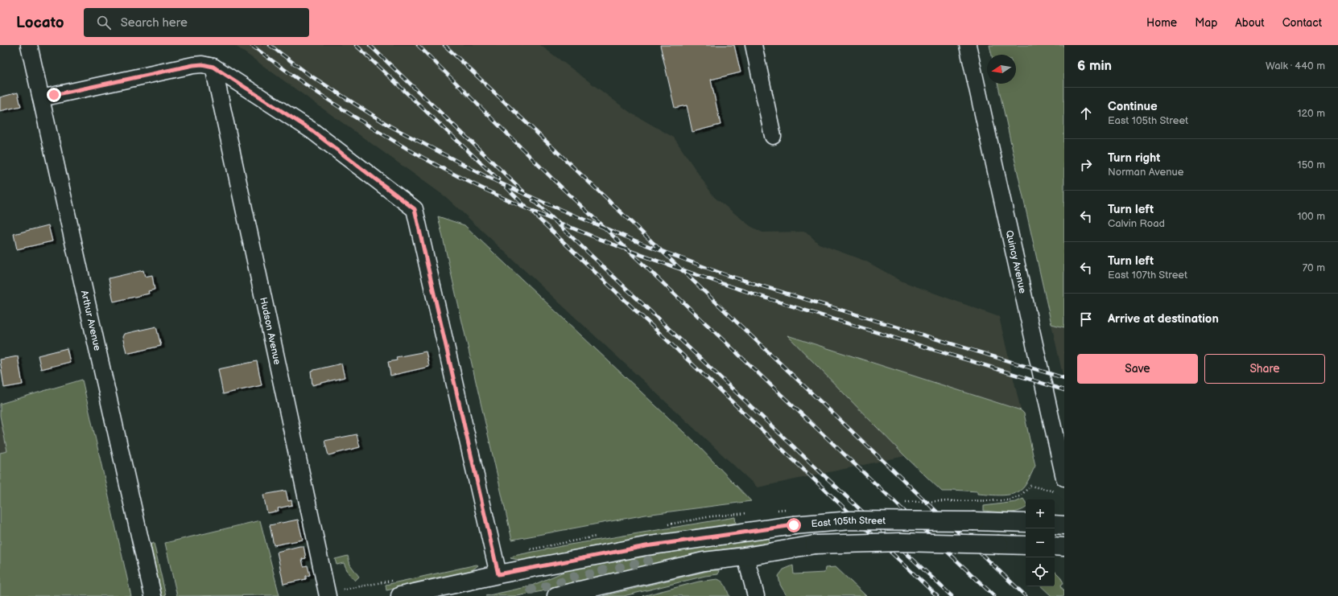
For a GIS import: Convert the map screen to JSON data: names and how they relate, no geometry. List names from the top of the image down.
{
  "streets": {
    "main road": ["East 105th Street"],
    "street": ["Quincy Avenue", "Arthur Avenue", "Hudson Avenue"]
  },
  "north": "left",
  "page": {
    "header": "Locato",
    "search": "Search here",
    "nav": [
      "Home",
      "Map",
      "About",
      "Contact"
    ],
    "heading": ["6 min", "Walk · 440 m"],
    "list": [
      ["Continue", "East 105th Street", "120 m"],
      ["Turn right", "Norman Avenue", "150 m"],
      ["Turn left", "Calvin Road", "100 m"],
      ["Turn left", "East 107th Street", "70 m"],
      "Arrive at destination"
    ],
    "buttons": ["Save", "Share"],
    "map_buttons": ["+", "−"]
  }
}
